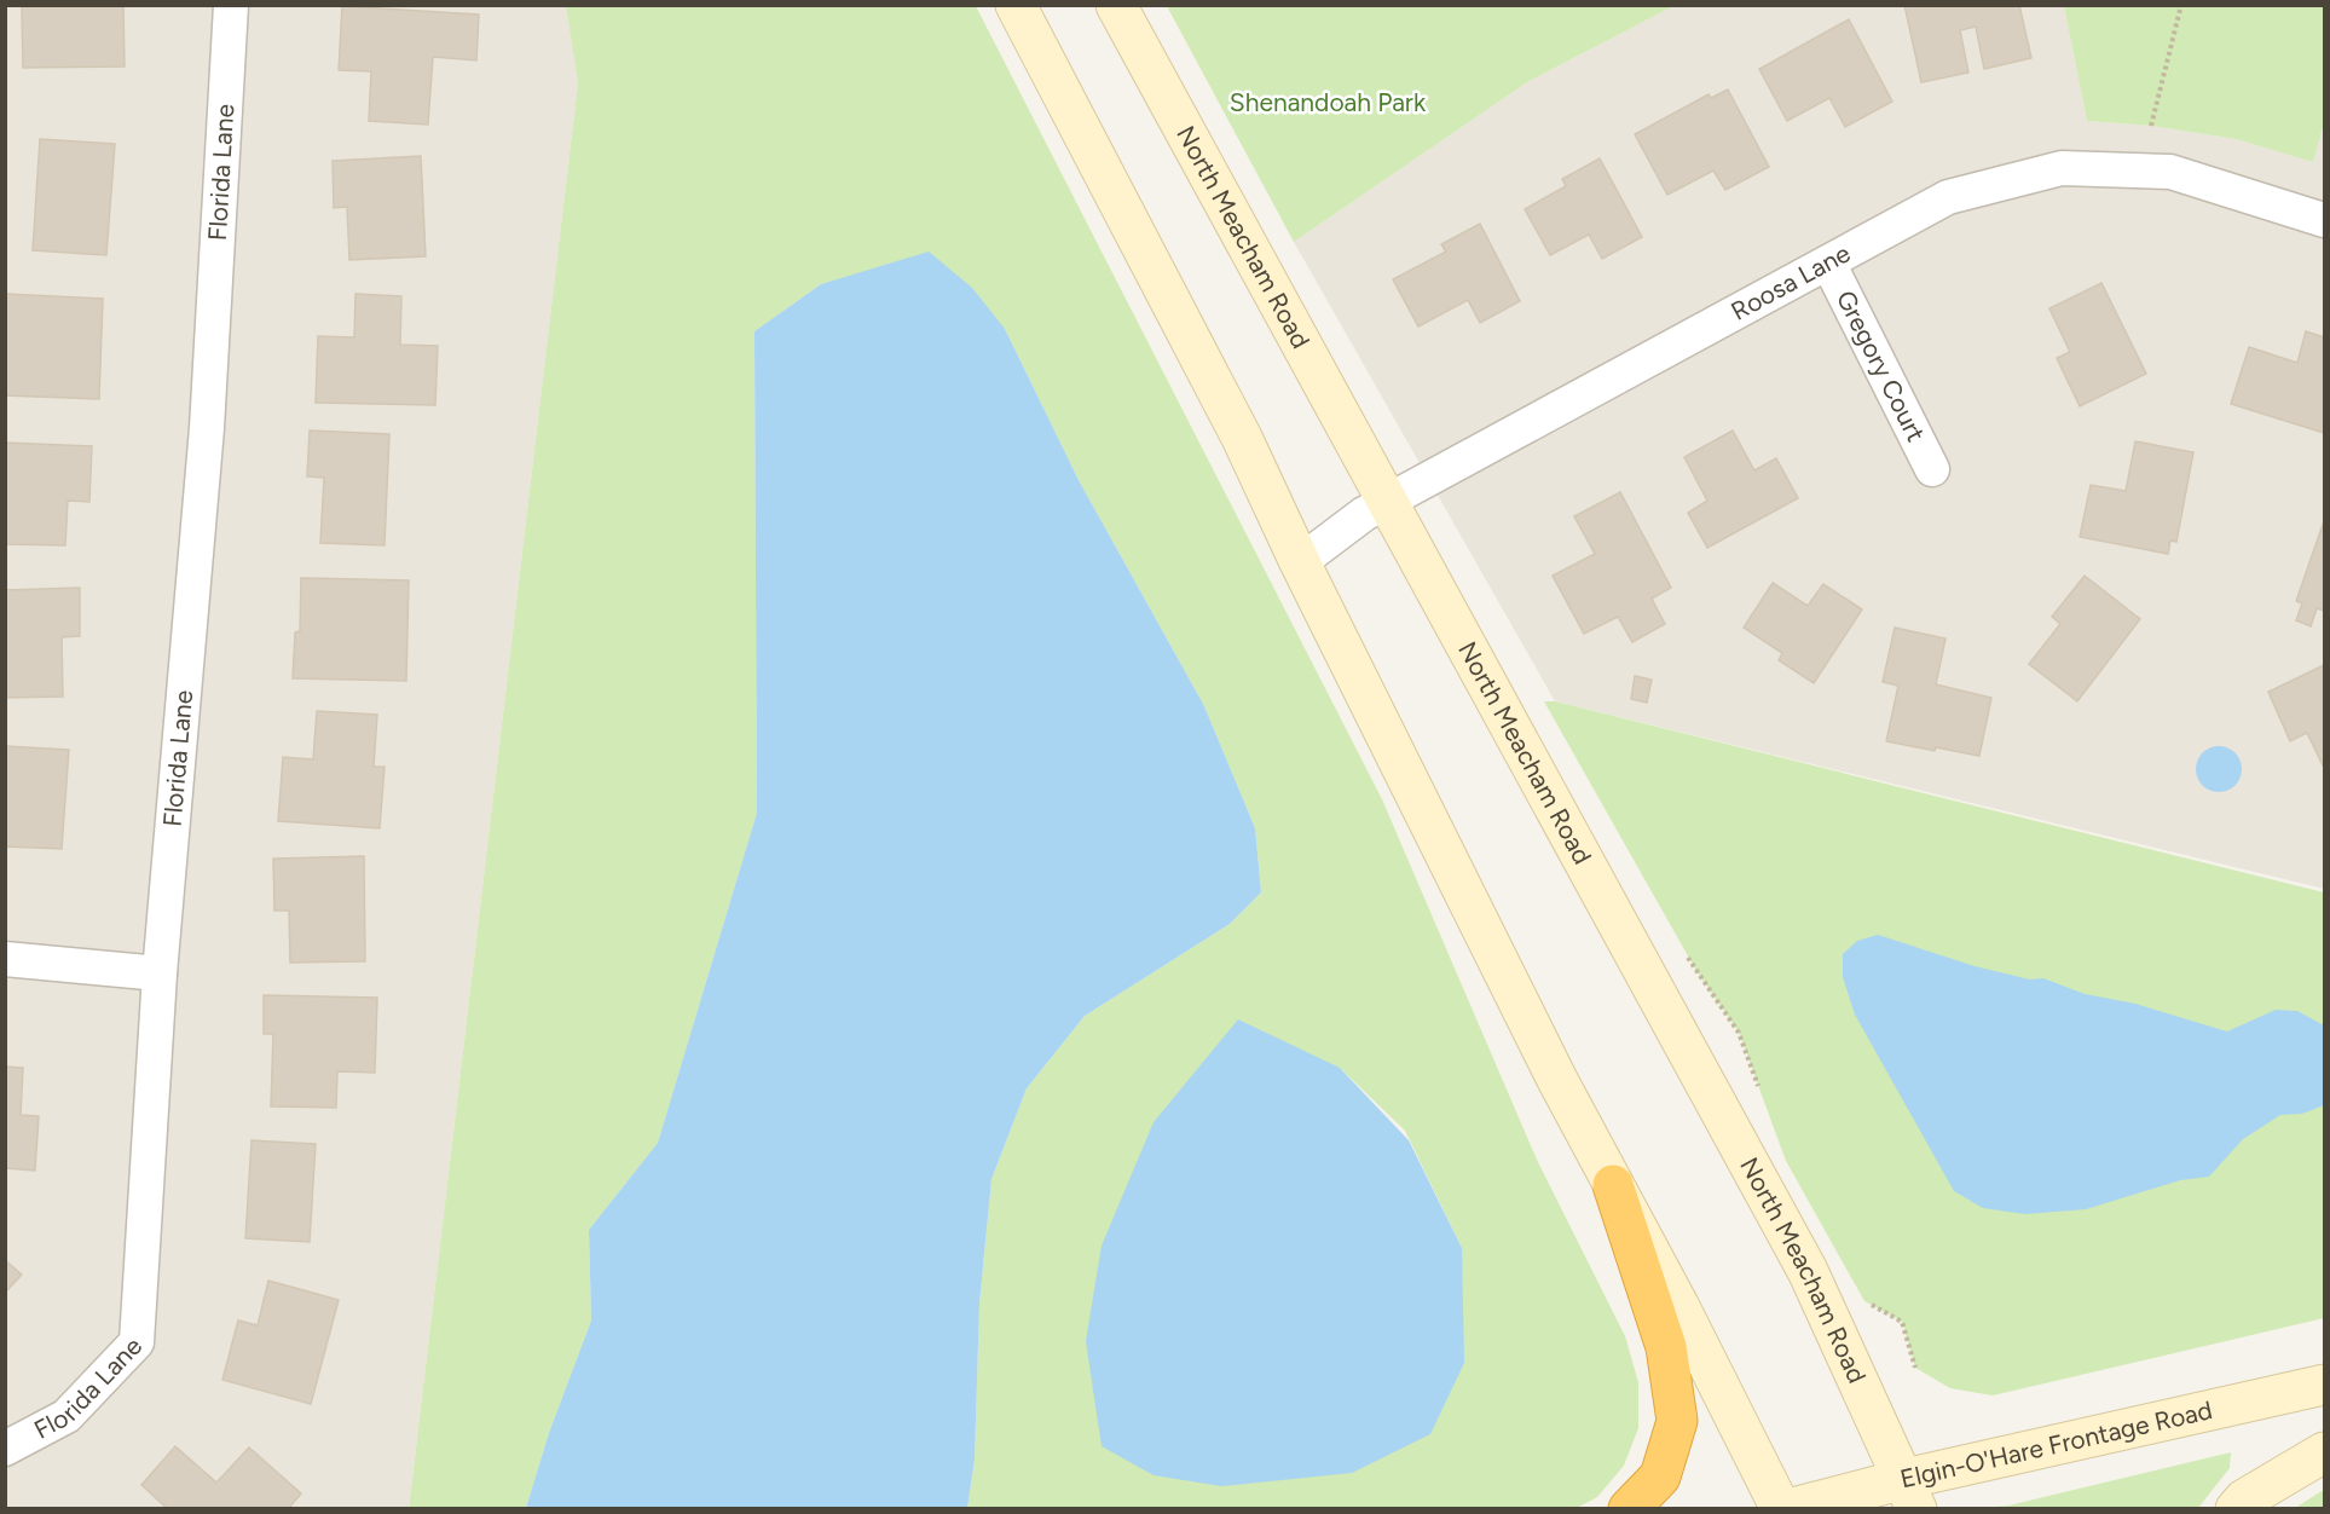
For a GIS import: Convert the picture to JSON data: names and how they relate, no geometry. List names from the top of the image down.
{
  "streets": {
    "main road": ["North Meacham Road", "Elgin-O'Hare Frontage Road"],
    "street": ["Florida Lane", "Roosa Lane", "Gregory Court"]
  },
  "crossings": [
    ["North Meacham Road", "Roosa Lane"],
    ["North Meacham Road", "Elgin-O'Hare Frontage Road"],
    ["Roosa Lane", "Gregory Court"]
  ],
  "parks": ["Shenandoah Park"]
}
